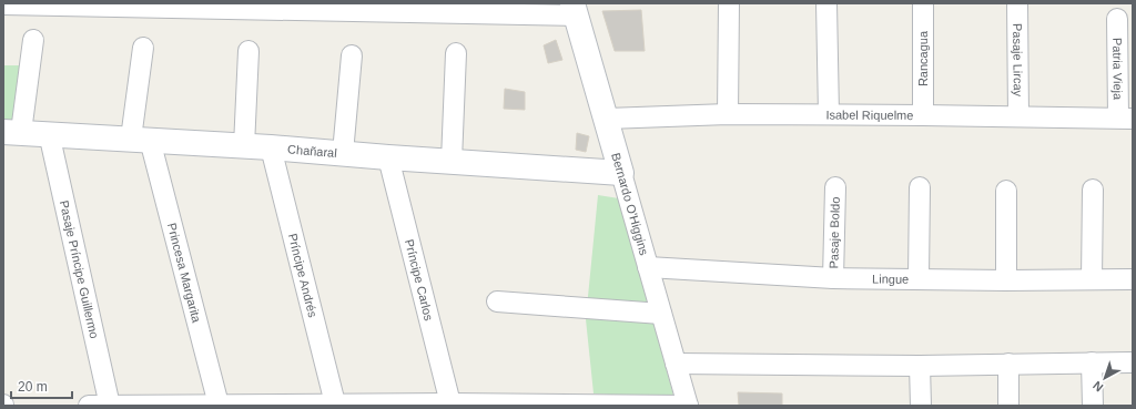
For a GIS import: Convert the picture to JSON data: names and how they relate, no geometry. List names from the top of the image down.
{
  "streets": {
    "street": [
      "Rancagua",
      "Pasaje Lircay",
      "Patria Vieja",
      "Isabel Riquelme",
      "Chañaral",
      "Bernardo O'Higgins",
      "Pasaje Boldo",
      "Pasaje Príncipe Guillermo",
      "Princesa Margarita",
      "Príncipe Andrés",
      "Lingue",
      "Príncipe Carlos"
    ]
  },
  "crossings": [
    ["Rancagua", "Isabel Riquelme"],
    ["Pasaje Lircay", "Isabel Riquelme"],
    ["Patria Vieja", "Isabel Riquelme"],
    ["Isabel Riquelme", "Bernardo O'Higgins"],
    ["Chañaral", "Bernardo O'Higgins"],
    ["Chañaral", "Pasaje Príncipe Guillermo"],
    ["Chañaral", "Princesa Margarita"],
    ["Chañaral", "Príncipe Andrés"],
    ["Chañaral", "Príncipe Carlos"],
    ["Bernardo O'Higgins", "Lingue"],
    ["Pasaje Boldo", "Lingue"]
  ],
  "scale_bar": "20 m",
  "north": "bottom left"
}
